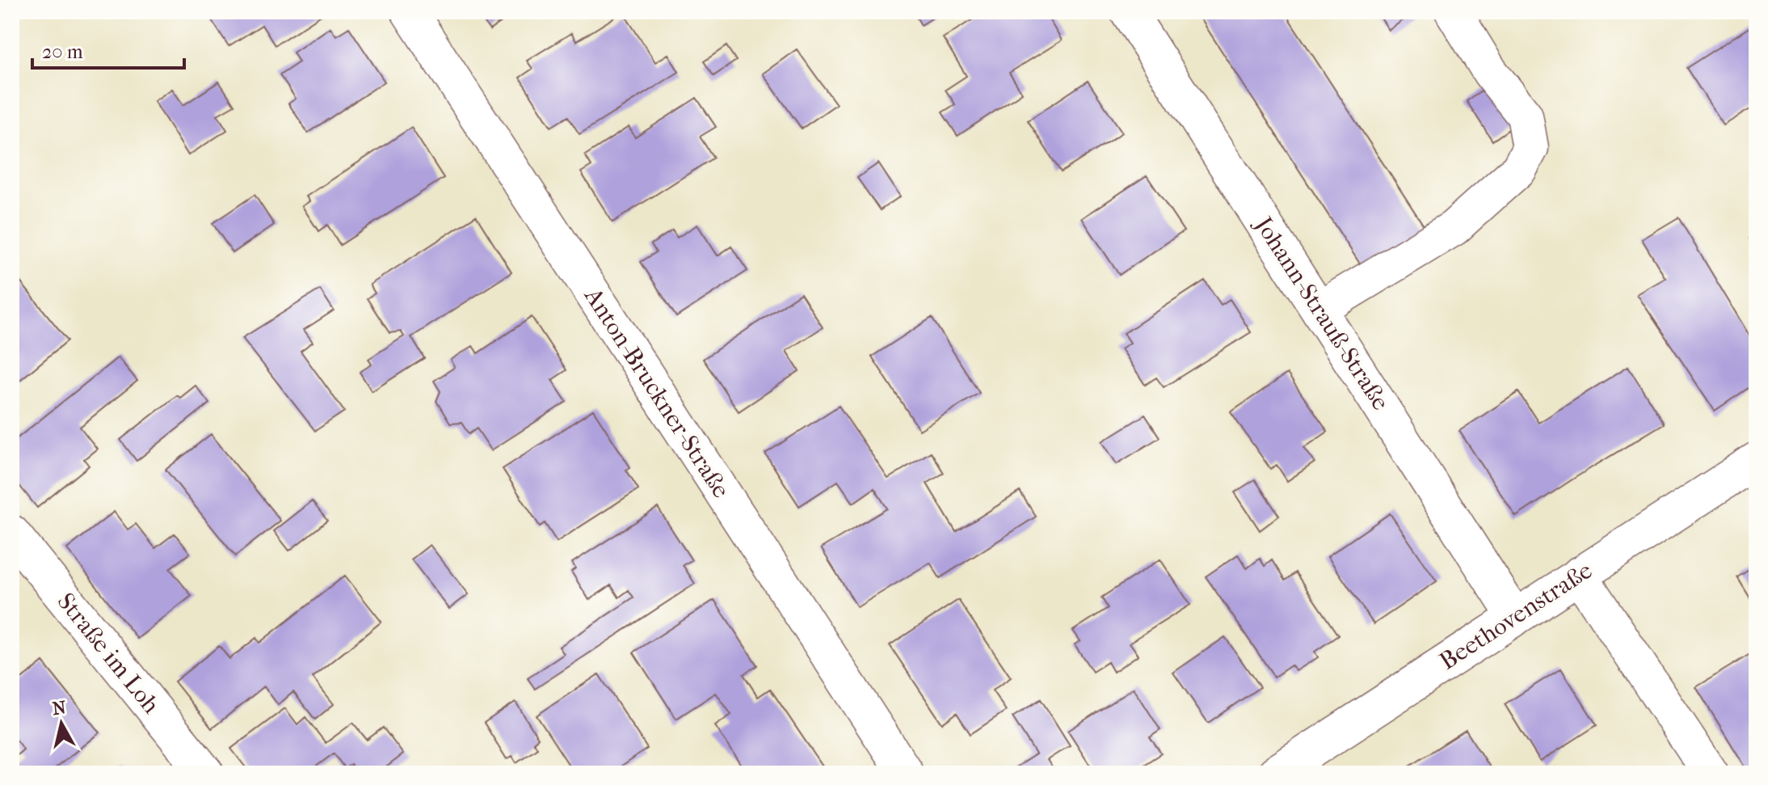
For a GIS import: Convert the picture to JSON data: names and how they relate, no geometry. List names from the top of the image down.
{
  "streets": {
    "street": [
      "Johann-Strauß-Straße",
      "Anton-Bruckner-Straße",
      "Beethovenstraße",
      "Straße im Loh"
    ]
  },
  "crossings": [
    ["Johann-Strauß-Straße", "Beethovenstraße"]
  ],
  "scale_bar": "20 m",
  "north": "top"
}
